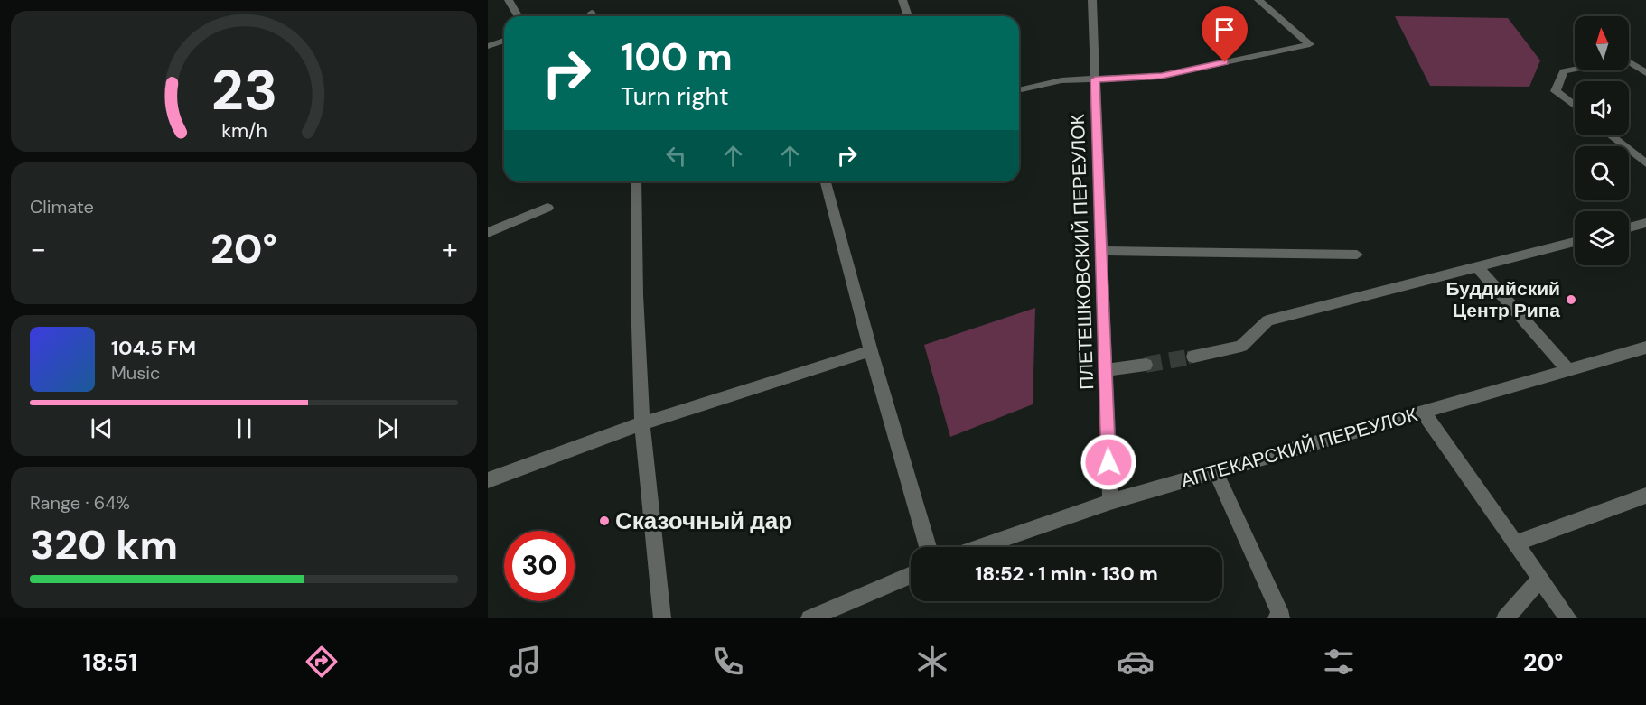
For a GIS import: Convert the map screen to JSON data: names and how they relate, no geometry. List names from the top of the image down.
{
  "streets": {
    "street": ["ПЛЕТЕШКОВСКИЙ ПЕРЕУЛОК", "АПТЕКАРСКИЙ ПЕРЕУЛОК"]
  },
  "crossings": [
    ["ПЛЕТЕШКОВСКИЙ ПЕРЕУЛОК", "АПТЕКАРСКИЙ ПЕРЕУЛОК"]
  ],
  "places": ["Буддийский Центр Рипа", "Сказочный дар"],
  "north": "top",
  "page": {
    "turn": ["100 m", "Turn right"],
    "tile": [
      "Climate",
      ["Range · 64%", "320 km"]
    ],
    "heat": ["−", "20°", "+"],
    "song": ["104.5 FM", "Music"],
    "limit": "30",
    "trip": "18:52 · 1 min · 130 m",
    "tabs": ["18:51", "20°"],
    "gauge": ["23", "km/h"]
  }
}
